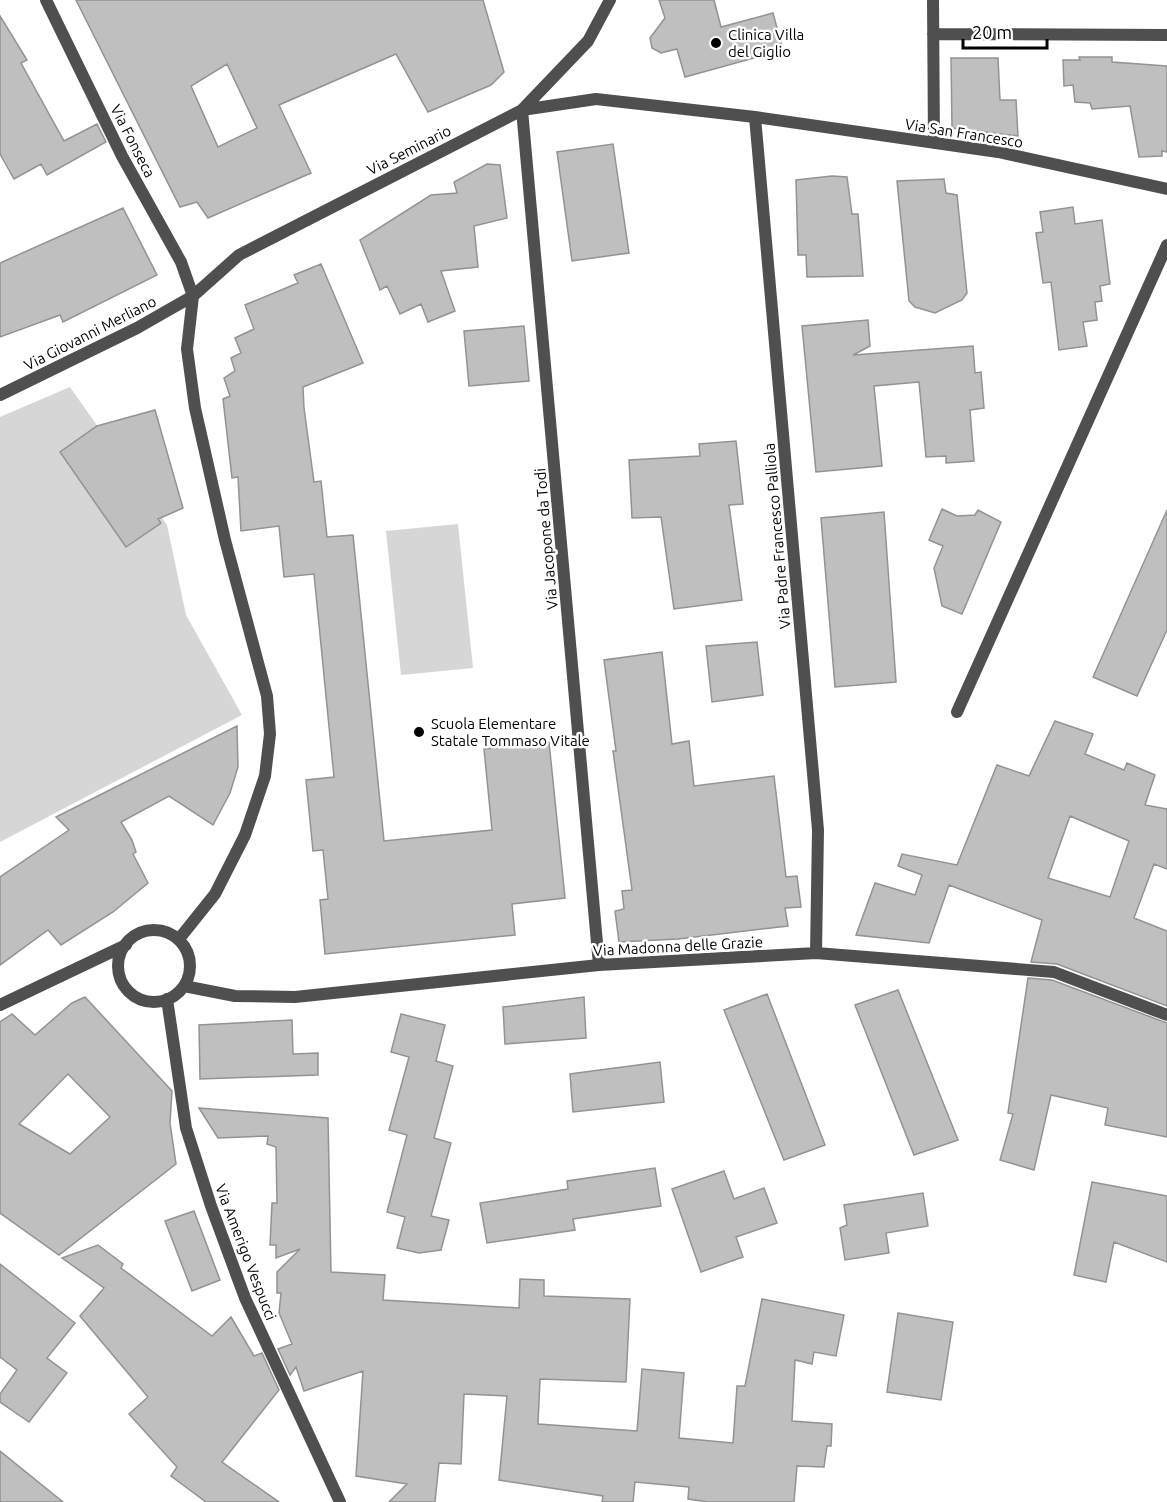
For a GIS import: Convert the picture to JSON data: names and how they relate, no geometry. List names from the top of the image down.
{
  "streets": {
    "street": [
      "Via San Francesco",
      "Via Fonseca",
      "Via Seminario",
      "Via Giovanni Merliano",
      "Via Padre Francesco Palliola",
      "Via Jacopone da Todi",
      "Via Madonna delle Grazie",
      "Via Amerigo Vespucci"
    ]
  },
  "crossings": [
    ["Via San Francesco", "Via Seminario"],
    ["Via San Francesco", "Via Padre Francesco Palliola"],
    ["Via San Francesco", "Via Jacopone da Todi"],
    ["Via Fonseca", "Via Seminario"],
    ["Via Fonseca", "Via Giovanni Merliano"],
    ["Via Seminario", "Via Giovanni Merliano"],
    ["Via Seminario", "Via Jacopone da Todi"],
    ["Via Padre Francesco Palliola", "Via Madonna delle Grazie"],
    ["Via Jacopone da Todi", "Via Madonna delle Grazie"],
    ["Via Madonna delle Grazie", "Via Amerigo Vespucci"]
  ],
  "places": ["Clinica Villa del Giglio", "Scuola Elementare Statale Tommaso Vitale"],
  "scale_bar": "20 m"
}
